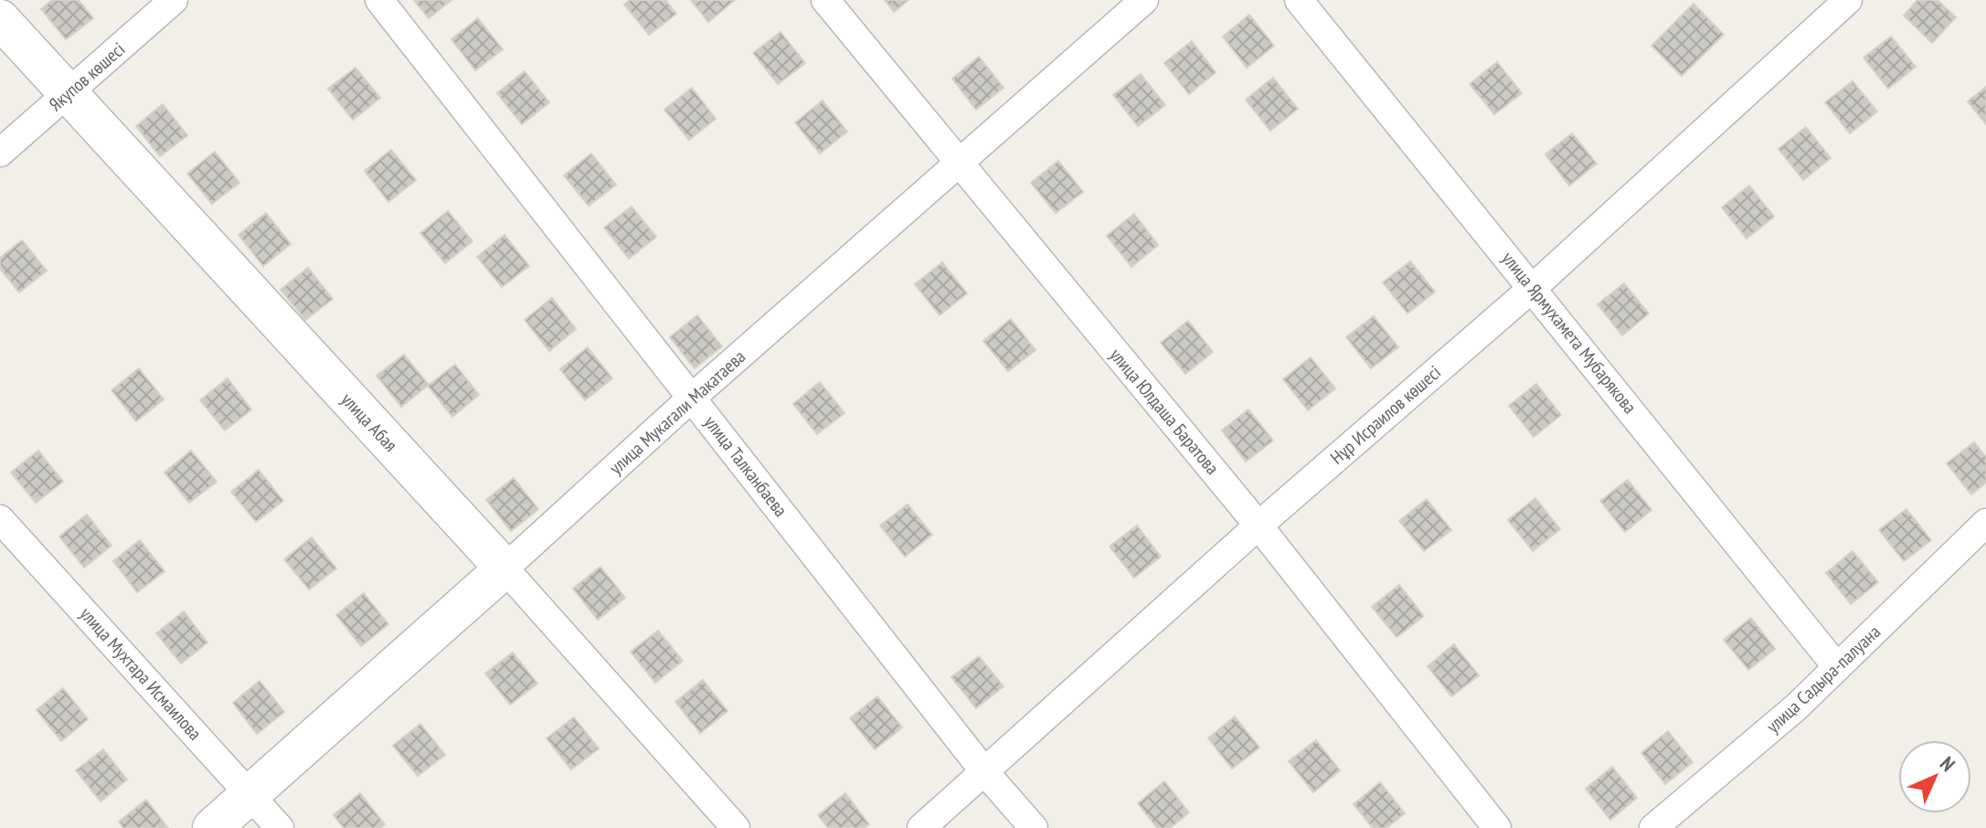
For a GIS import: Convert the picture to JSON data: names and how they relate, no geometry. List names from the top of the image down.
{
  "streets": {
    "street": [
      "Якупов көшесі",
      "улица Ярмухамета Мубарякова",
      "улица Юлдаша Баратова",
      "улица Мукагали Макатаева",
      "Нұр Исраилов көшесі",
      "улица Абая",
      "улица Талканбаева",
      "улица Мухтара Исмаилова",
      "улица Садыра-палуана"
    ]
  },
  "crossings": [
    ["Якупов көшесі", "улица Абая"],
    ["улица Ярмухамета Мубарякова", "Нұр Исраилов көшесі"],
    ["улица Ярмухамета Мубарякова", "улица Садыра-палуана"],
    ["улица Юлдаша Баратова", "улица Мукагали Макатаева"],
    ["улица Юлдаша Баратова", "Нұр Исраилов көшесі"],
    ["улица Мукагали Макатаева", "улица Абая"],
    ["улица Мукагали Макатаева", "улица Талканбаева"],
    ["улица Мукагали Макатаева", "улица Мухтара Исмаилова"],
    ["Нұр Исраилов көшесі", "улица Талканбаева"]
  ],
  "north": "top right"
}
